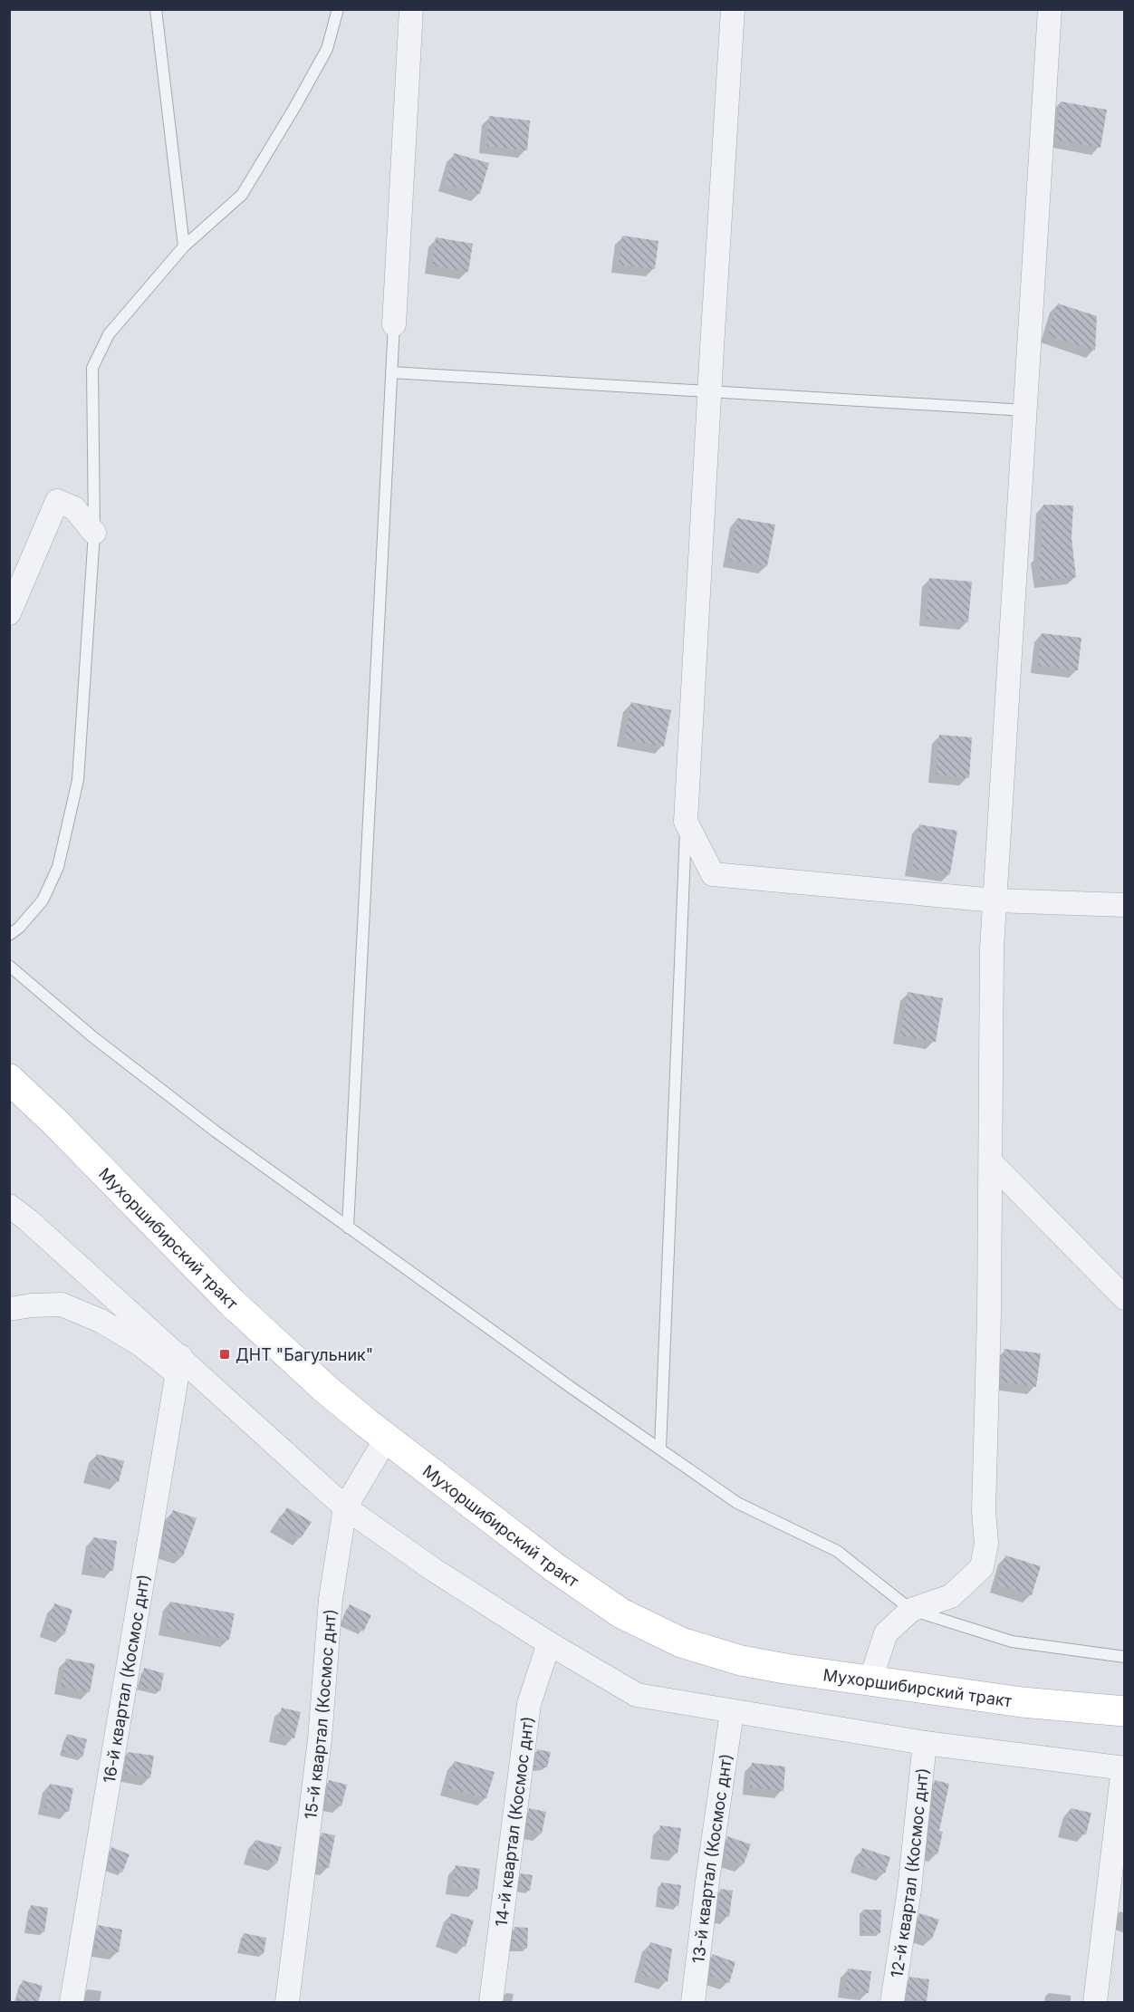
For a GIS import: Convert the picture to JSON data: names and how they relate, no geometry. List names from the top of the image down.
{
  "streets": {
    "main road": ["Мухоршибирский тракт"],
    "street": [
      "16-й квартал (Космос днт)",
      "15-й квартал (Космос днт)",
      "14-й квартал (Космос днт)",
      "13-й квартал (Космос днт)",
      "12-й квартал (Космос днт)"
    ]
  },
  "crossings": [
    ["Мухоршибирский тракт", "15-й квартал (Космос днт)"]
  ],
  "places": {
    "transit": ["ДНТ \"Багульник\""]
  }
}
